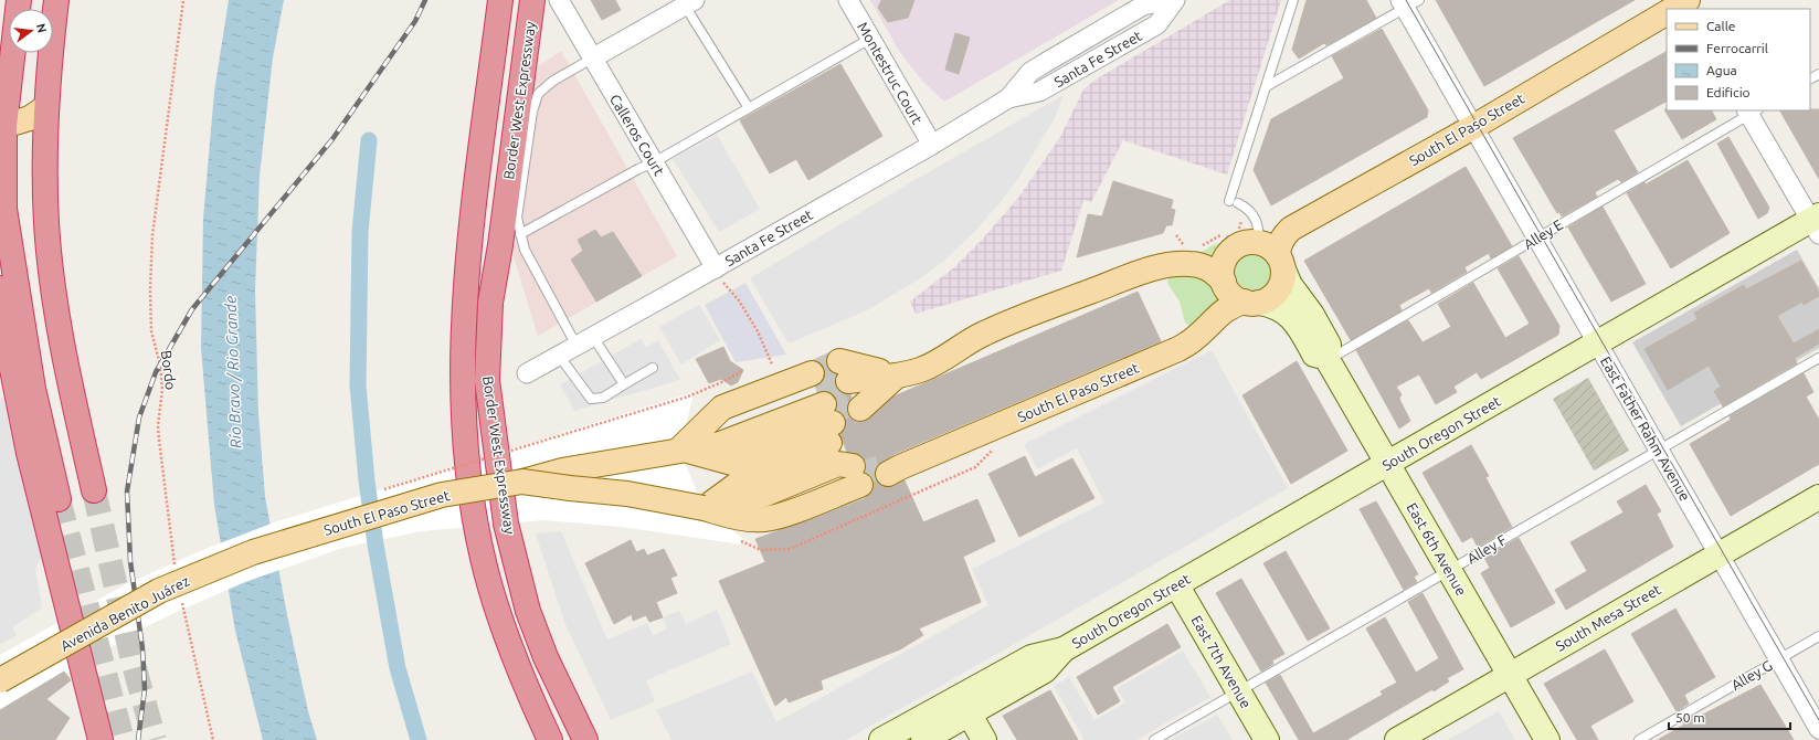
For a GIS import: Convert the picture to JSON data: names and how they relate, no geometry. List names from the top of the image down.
{
  "streets": {
    "highway": ["Border West Expressway"],
    "main road": ["South El Paso Street", "Avenida Benito Juárez"],
    "street": [
      "Santa Fe Street",
      "Montestruc Court",
      "Calleros Court",
      "East Father Rahm Avenue",
      "South Oregon Street",
      "East 6th Avenue",
      "South Mesa Street",
      "East 7th Avenue"
    ],
    "lane": ["Alley E", "Alley F", "Alley G"],
    "path": ["Bordo"]
  },
  "crossings": [
    ["Santa Fe Street", "Montestruc Court"],
    ["Santa Fe Street", "Calleros Court"],
    ["South El Paso Street", "East Father Rahm Avenue"],
    ["South El Paso Street", "East 6th Avenue"],
    ["South El Paso Street", "Avenida Benito Juárez"],
    ["Alley E", "East Father Rahm Avenue"],
    ["Alley E", "East 6th Avenue"],
    ["East Father Rahm Avenue", "South Oregon Street"],
    ["East Father Rahm Avenue", "Alley F"],
    ["East Father Rahm Avenue", "South Mesa Street"],
    ["East Father Rahm Avenue", "Alley G"],
    ["South Oregon Street", "East 6th Avenue"],
    ["South Oregon Street", "East 7th Avenue"],
    ["East 6th Avenue", "Alley F"],
    ["East 6th Avenue", "South Mesa Street"],
    ["Alley F", "East 7th Avenue"]
  ],
  "water": ["Río Bravo / Rio Grande"],
  "legend": [
    "Calle",
    "Ferrocarril",
    "Agua",
    "Edificio"
  ],
  "scale_bar": "50 m",
  "north": "right"
}
